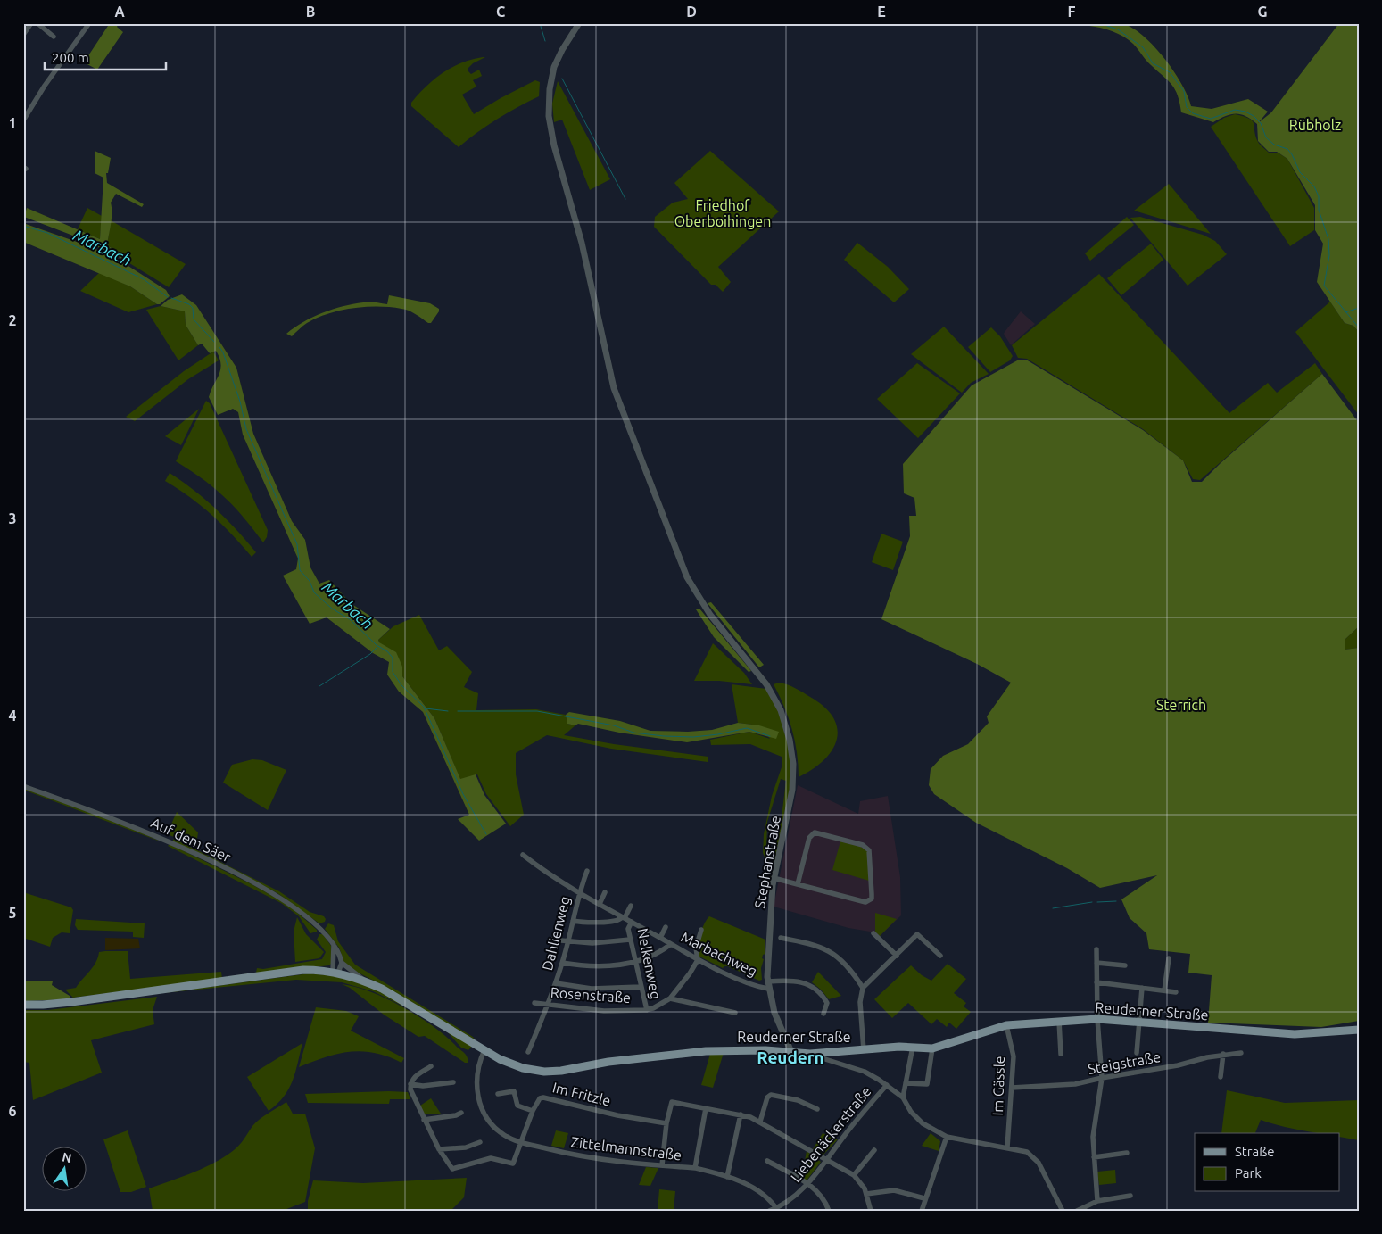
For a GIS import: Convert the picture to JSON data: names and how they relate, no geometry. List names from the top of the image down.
{
  "streets": {
    "main road": ["Reuderner Straße"],
    "street": [
      "Auf dem Säer",
      "Stephanstraße",
      "Dahlienweg",
      "Marbachweg",
      "Nelkenweg",
      "Rosenstraße",
      "Steigstraße",
      "Im Gässle",
      "Im Fritzle",
      "Liebenäckerstraße",
      "Zittelmannstraße"
    ]
  },
  "crossings": [
    ["Auf dem Säer", "Reuderner Straße"],
    ["Stephanstraße", "Marbachweg"],
    ["Stephanstraße", "Reuderner Straße"],
    ["Dahlienweg", "Marbachweg"],
    ["Dahlienweg", "Rosenstraße"],
    ["Marbachweg", "Nelkenweg"],
    ["Marbachweg", "Rosenstraße"],
    ["Nelkenweg", "Rosenstraße"],
    ["Reuderner Straße", "Im Gässle"],
    ["Reuderner Straße", "Zittelmannstraße"],
    ["Steigstraße", "Im Gässle"],
    ["Im Fritzle", "Zittelmannstraße"],
    ["Liebenäckerstraße", "Zittelmannstraße"]
  ],
  "districts": ["Reudern"],
  "water": ["Marbach"],
  "parks": ["Rübholz", "Friedhof Oberboihingen", "Sterrich"],
  "legend": ["Straße", "Park"],
  "scale_bar": "200 m",
  "north": "top",
  "grid": {
    "columns": [
      "A",
      "B",
      "C",
      "D",
      "E",
      "F",
      "G"
    ],
    "rows": [
      "1",
      "2",
      "3",
      "4",
      "5",
      "6"
    ]
  }
}
